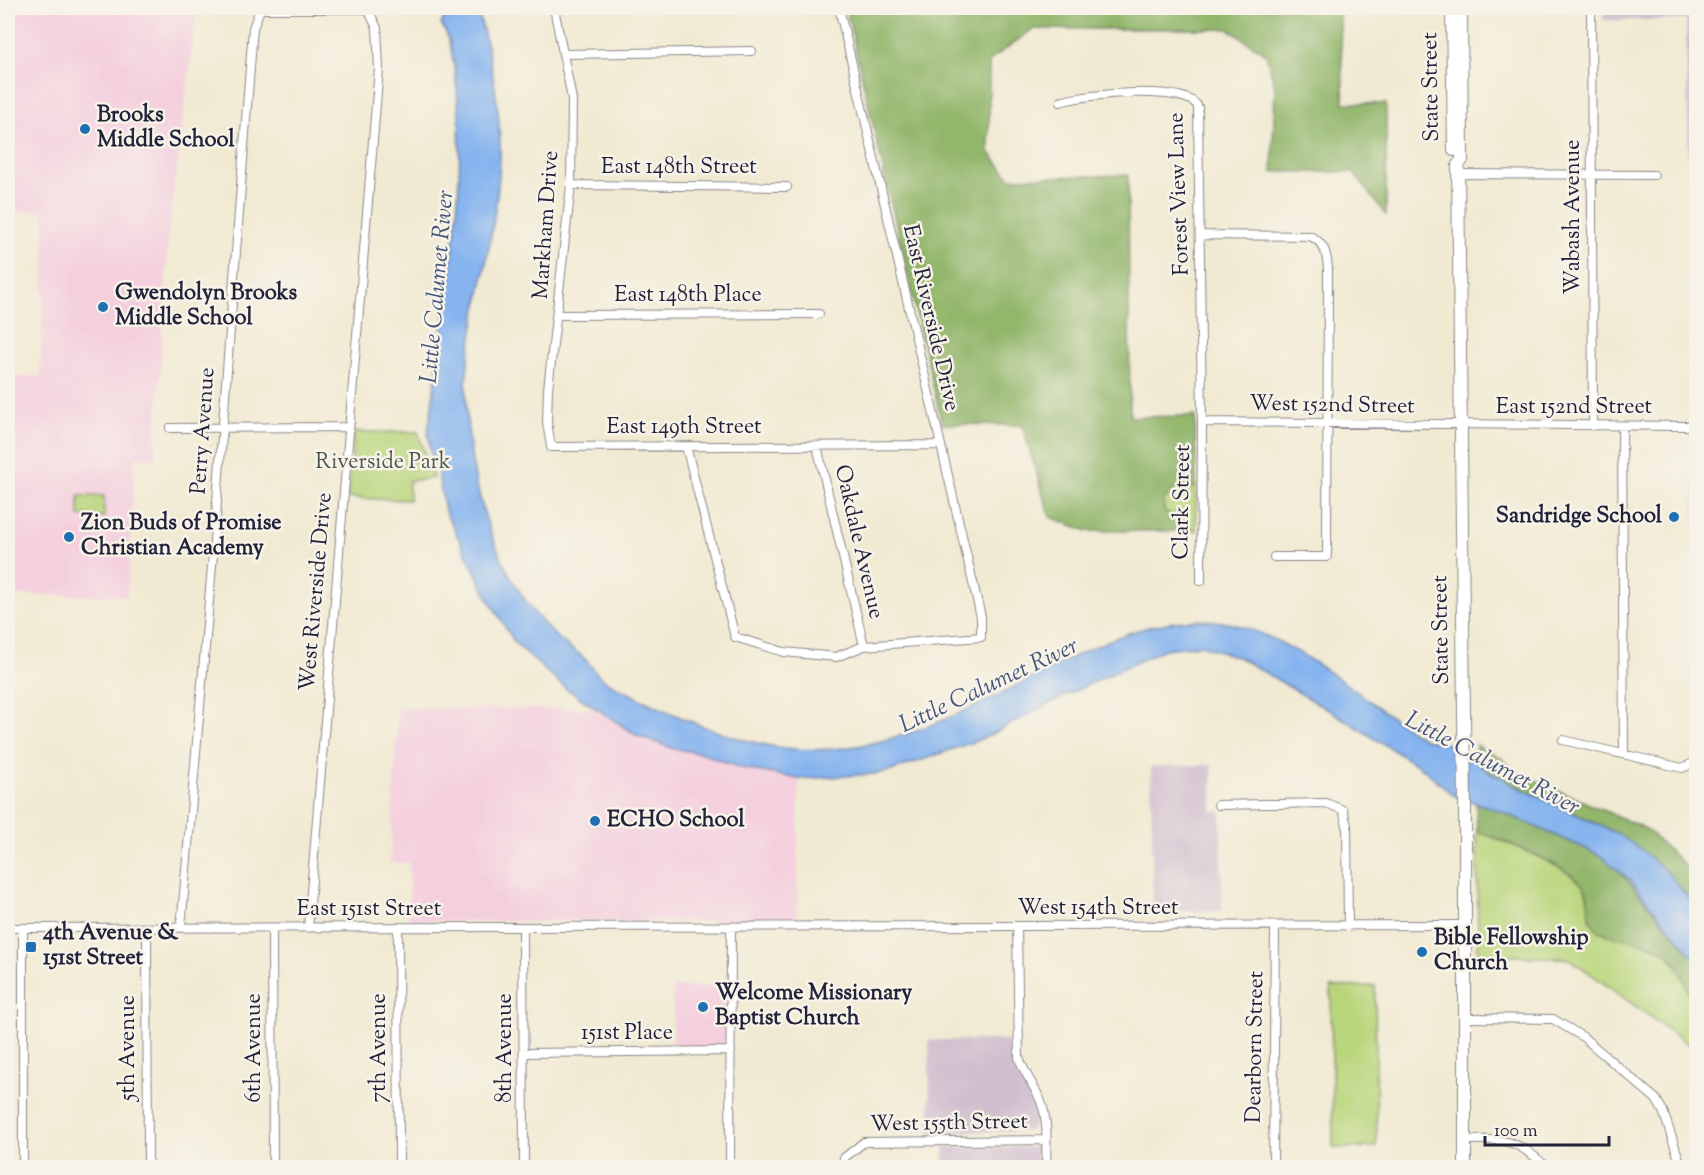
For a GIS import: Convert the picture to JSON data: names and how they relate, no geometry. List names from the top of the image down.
{
  "streets": {
    "main road": ["State Street"],
    "street": [
      "East 148th Street",
      "Forest View Lane",
      "Wabash Avenue",
      "Markham Drive",
      "East 148th Place",
      "East Riverside Drive",
      "West 152nd Street",
      "East 152nd Street",
      "East 149th Street",
      "Perry Avenue",
      "Clark Street",
      "Oakdale Avenue",
      "West Riverside Drive",
      "West 154th Street",
      "East 151st Street",
      "151st Place",
      "Dearborn Street",
      "5th Avenue",
      "6th Avenue",
      "7th Avenue",
      "8th Avenue",
      "West 155th Street"
    ]
  },
  "crossings": [
    ["State Street", "West 152nd Street"],
    ["State Street", "East 152nd Street"],
    ["State Street", "West 154th Street"],
    ["East 148th Street", "Markham Drive"],
    ["Forest View Lane", "West 152nd Street"],
    ["Forest View Lane", "Clark Street"],
    ["Wabash Avenue", "East 152nd Street"],
    ["Markham Drive", "East 148th Place"],
    ["Markham Drive", "East 149th Street"],
    ["East Riverside Drive", "Oakdale Avenue"],
    ["West 152nd Street", "East 152nd Street"],
    ["West 152nd Street", "Clark Street"],
    ["East 149th Street", "Oakdale Avenue"],
    ["Perry Avenue", "East 151st Street"],
    ["West Riverside Drive", "East 151st Street"],
    ["West 154th Street", "East 151st Street"],
    ["West 154th Street", "Dearborn Street"],
    ["East 151st Street", "5th Avenue"],
    ["East 151st Street", "6th Avenue"],
    ["East 151st Street", "7th Avenue"],
    ["East 151st Street", "8th Avenue"],
    ["151st Place", "8th Avenue"]
  ],
  "water": ["Little Calumet River"],
  "parks": ["Riverside Park"],
  "places": {
    "other": [
      "Brooks Middle School",
      "Gwendolyn Brooks Middle School",
      "Sandridge School",
      "Zion Buds of Promise Christian Academy",
      "ECHO School",
      "Bible Fellowship Church",
      "Welcome Missionary Baptist Church"
    ],
    "transit": ["4th Avenue & 151st Street"]
  },
  "scale_bar": "100 m"
}
